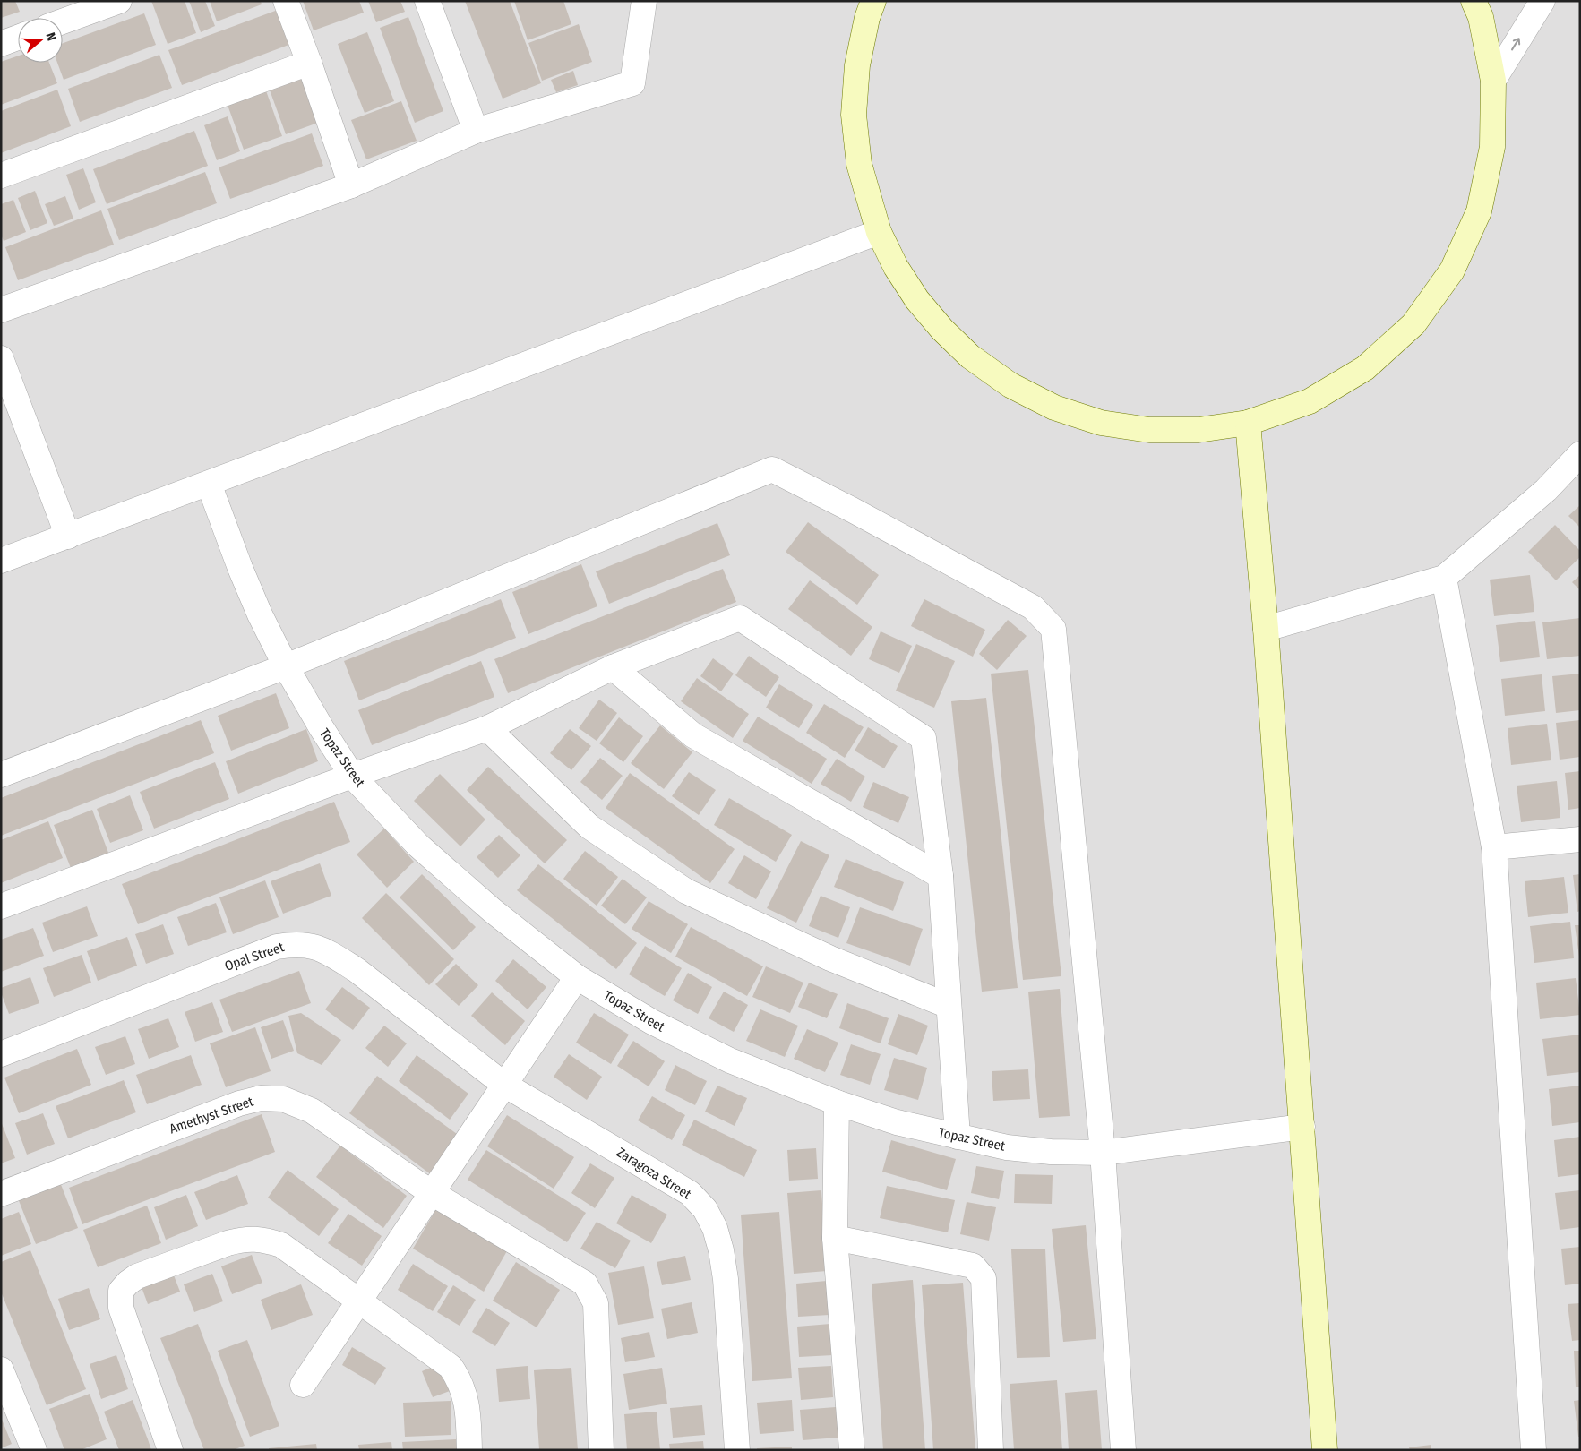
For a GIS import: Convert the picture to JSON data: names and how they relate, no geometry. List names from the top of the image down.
{
  "streets": {
    "street": [
      "Topaz Street",
      "Opal Street",
      "Amethyst Street",
      "Zaragoza Street"
    ]
  },
  "crossings": [
    ["Opal Street", "Zaragoza Street"]
  ],
  "north": "right"
}
